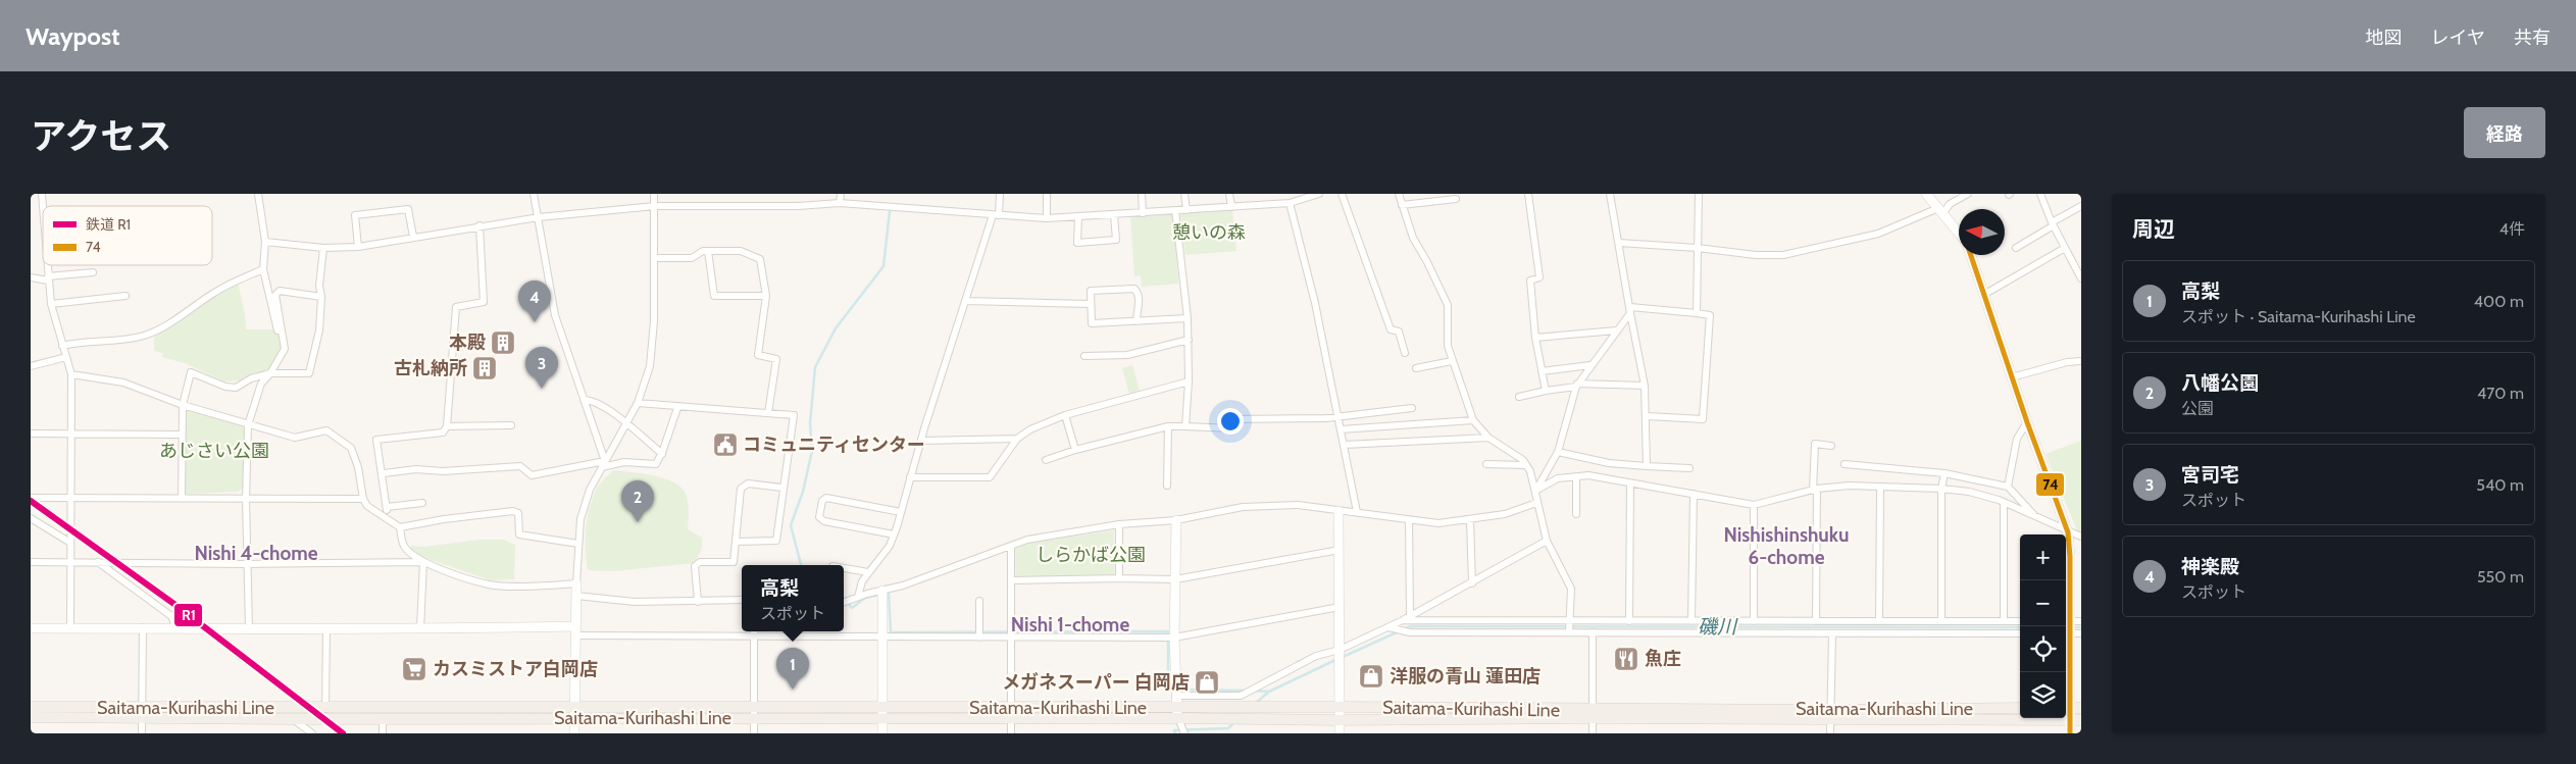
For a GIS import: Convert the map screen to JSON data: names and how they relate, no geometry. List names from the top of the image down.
{
  "streets": {
    "main road": ["Saitama-Kurihashi Line"]
  },
  "districts": ["Nishishinshuku 6-chome", "Nishi 4-chome", "Nishi 1-chome"],
  "water": ["磯川"],
  "parks": ["憩いの森", "あじさい公園", "しらかば公園"],
  "places": {
    "building": ["本殿", "古札納所"],
    "public building": ["コミュニティセンター"],
    "restaurant": ["魚庄"],
    "supermarket": ["カスミストア白岡店"],
    "shop": ["洋服の青山 蓮田店", "メガネスーパー 白岡店"]
  },
  "lines": ["transit line 74", "rail line R1"],
  "legend": ["鉄道 R1", "74"],
  "north": "left",
  "page": {
    "header": "Waypost",
    "nav": ["地図", "レイヤ", "共有"],
    "title": "アクセス",
    "buttons": "経路",
    "heading": ["周辺", "4件"],
    "list": [
      {
        "mark": "1",
        "name": "高梨",
        "note": "スポット · Saitama-Kurihashi Line",
        "value": "400 m"
      },
      {
        "mark": "2",
        "name": "八幡公園",
        "note": "公園",
        "value": "470 m"
      },
      {
        "mark": "3",
        "name": "宮司宅",
        "note": "スポット",
        "value": "540 m"
      },
      {
        "mark": "4",
        "name": "神楽殿",
        "note": "スポット",
        "value": "550 m"
      }
    ],
    "pins": [
      "4",
      "3",
      "2",
      "1"
    ],
    "map_buttons": ["+", "−"],
    "popup": ["高梨", "スポット"]
  }
}
